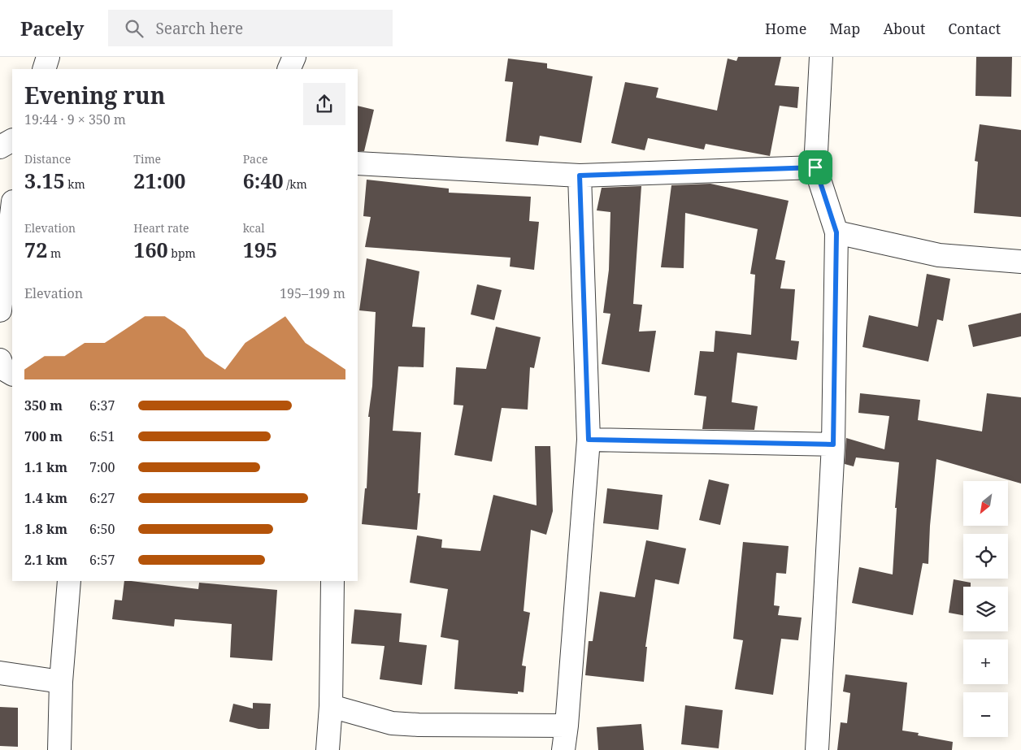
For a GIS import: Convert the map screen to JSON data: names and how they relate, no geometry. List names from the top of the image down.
{
  "north": "bottom left",
  "page": {
    "header": "Pacely",
    "search": "Search here",
    "nav": [
      "Home",
      "Map",
      "About",
      "Contact"
    ],
    "heading": ["Evening run", "19:44 · 9 × 350 m"],
    "stats": [
      ["Distance", "3.15 km"],
      ["Time", "21:00"],
      ["Pace", "6:40 /km"],
      ["Elevation", "72 m"],
      ["Heart rate", "160 bpm"],
      ["kcal", "195"]
    ],
    "chart": ["Elevation", "195–199 m"],
    "list": [
      {
        "name": "350 m",
        "note": "6:37"
      },
      {
        "name": "700 m",
        "note": "6:51"
      },
      {
        "name": "1.1 km",
        "note": "7:00"
      },
      {
        "name": "1.4 km",
        "note": "6:27"
      },
      {
        "name": "1.8 km",
        "note": "6:50"
      },
      {
        "name": "2.1 km",
        "note": "6:57"
      }
    ],
    "map_buttons": ["+", "−"]
  }
}
